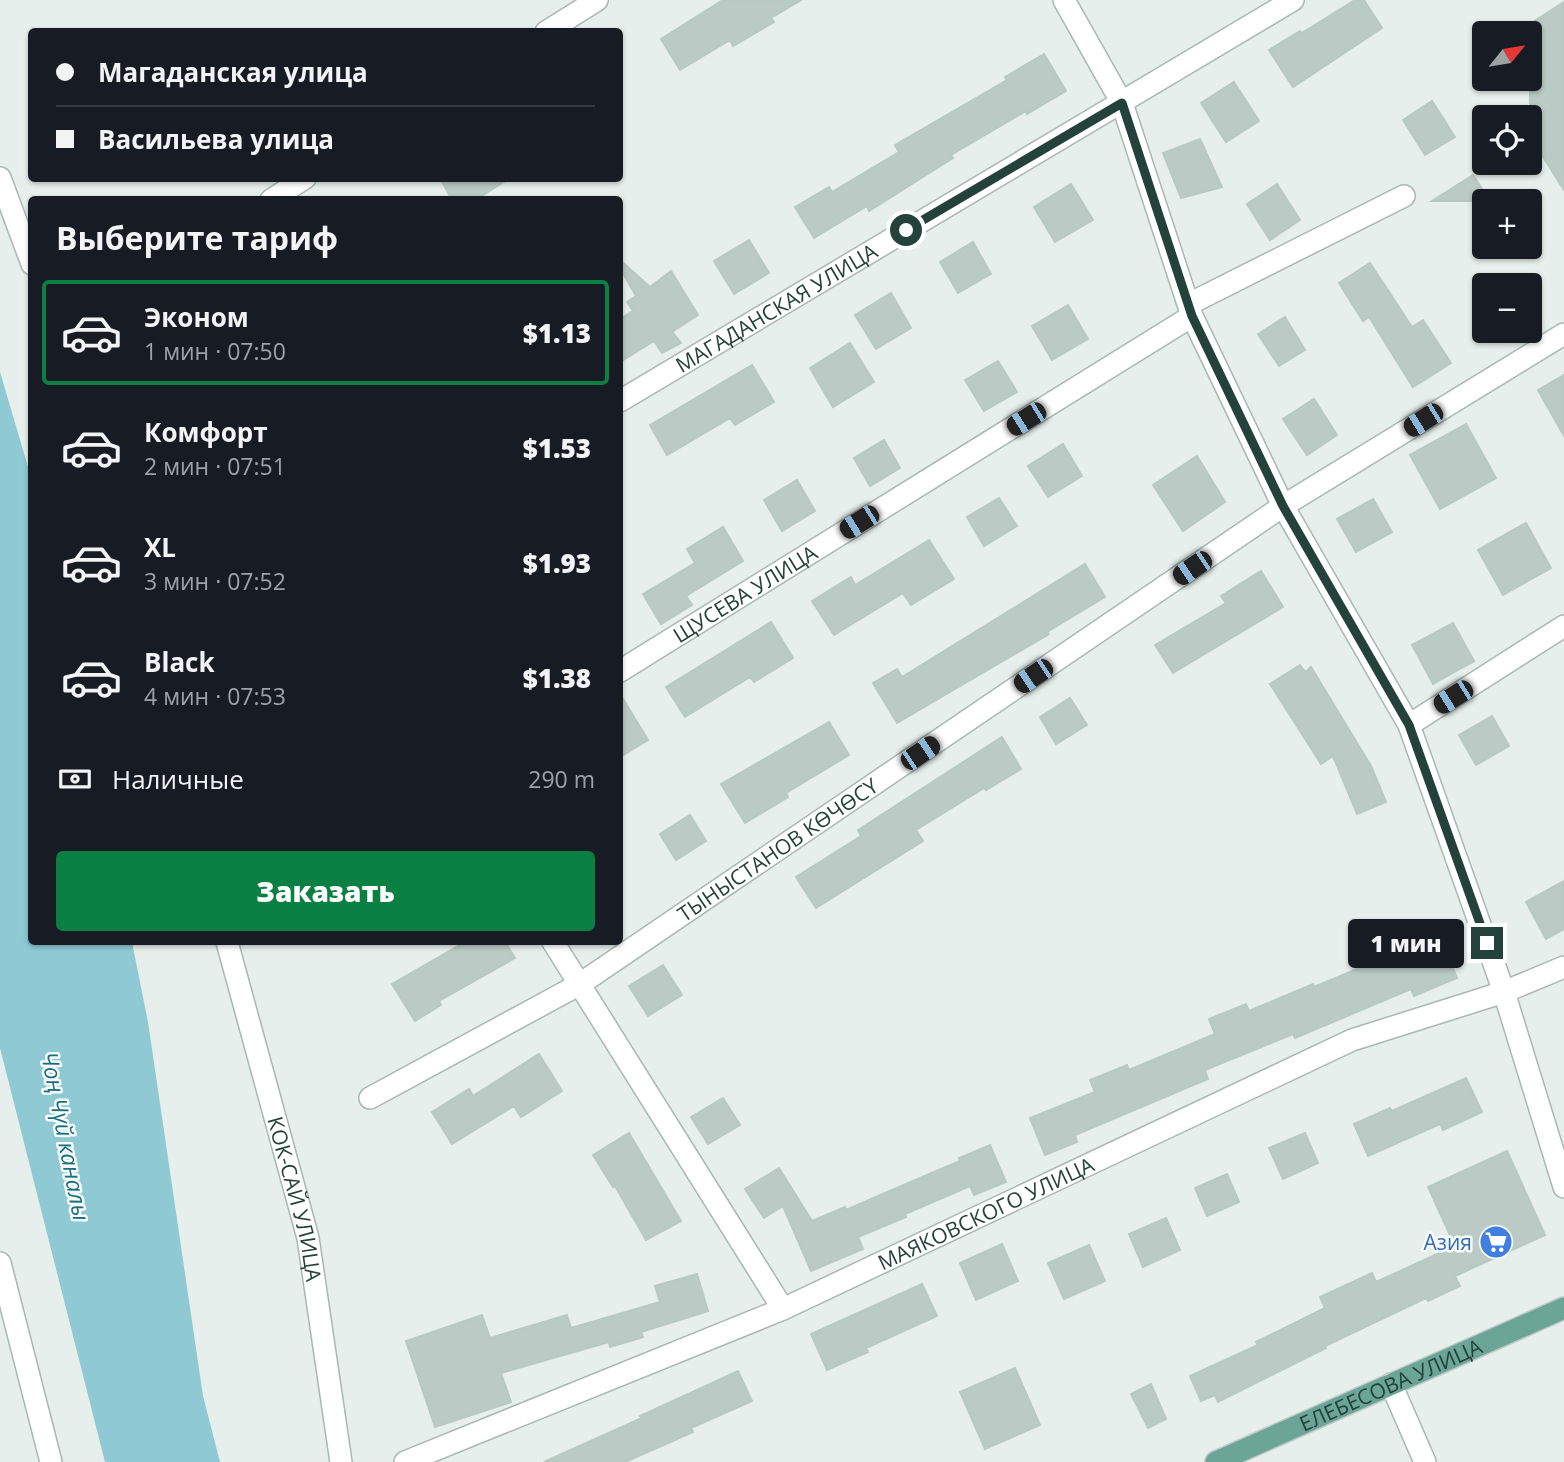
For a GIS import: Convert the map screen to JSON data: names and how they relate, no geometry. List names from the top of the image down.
{
  "streets": {
    "main road": ["ЕЛЕБЕСОВА УЛИЦА"],
    "street": [
      "МАГАДАНСКАЯ УЛИЦА",
      "ЩУСЕВА УЛИЦА",
      "ТЫНЫСТАНОВ КӨЧӨСҮ",
      "КОК-САЙ УЛИЦА",
      "МАЯКОВСКОГО УЛИЦА"
    ]
  },
  "water": ["Чоң Чүй каналы"],
  "places": {
    "supermarket": ["Азия"]
  },
  "north": "top right",
  "page": {
    "map_buttons": ["+", "−"],
    "banner": ["Магаданская улица", "Васильева улица"],
    "heading": "Выберите тариф",
    "list": [
      {
        "name": "Эконом",
        "note": "1 мин · 07:50",
        "value": "$1.13"
      },
      {
        "name": "Комфорт",
        "note": "2 мин · 07:51",
        "value": "$1.53"
      },
      {
        "name": "XL",
        "note": "3 мин · 07:52",
        "value": "$1.93"
      },
      {
        "name": "Black",
        "note": "4 мин · 07:53",
        "value": "$1.38"
      }
    ],
    "pay": ["Наличные", "290 m"],
    "buttons": "Заказать",
    "bubble": "1 мин"
  }
}
